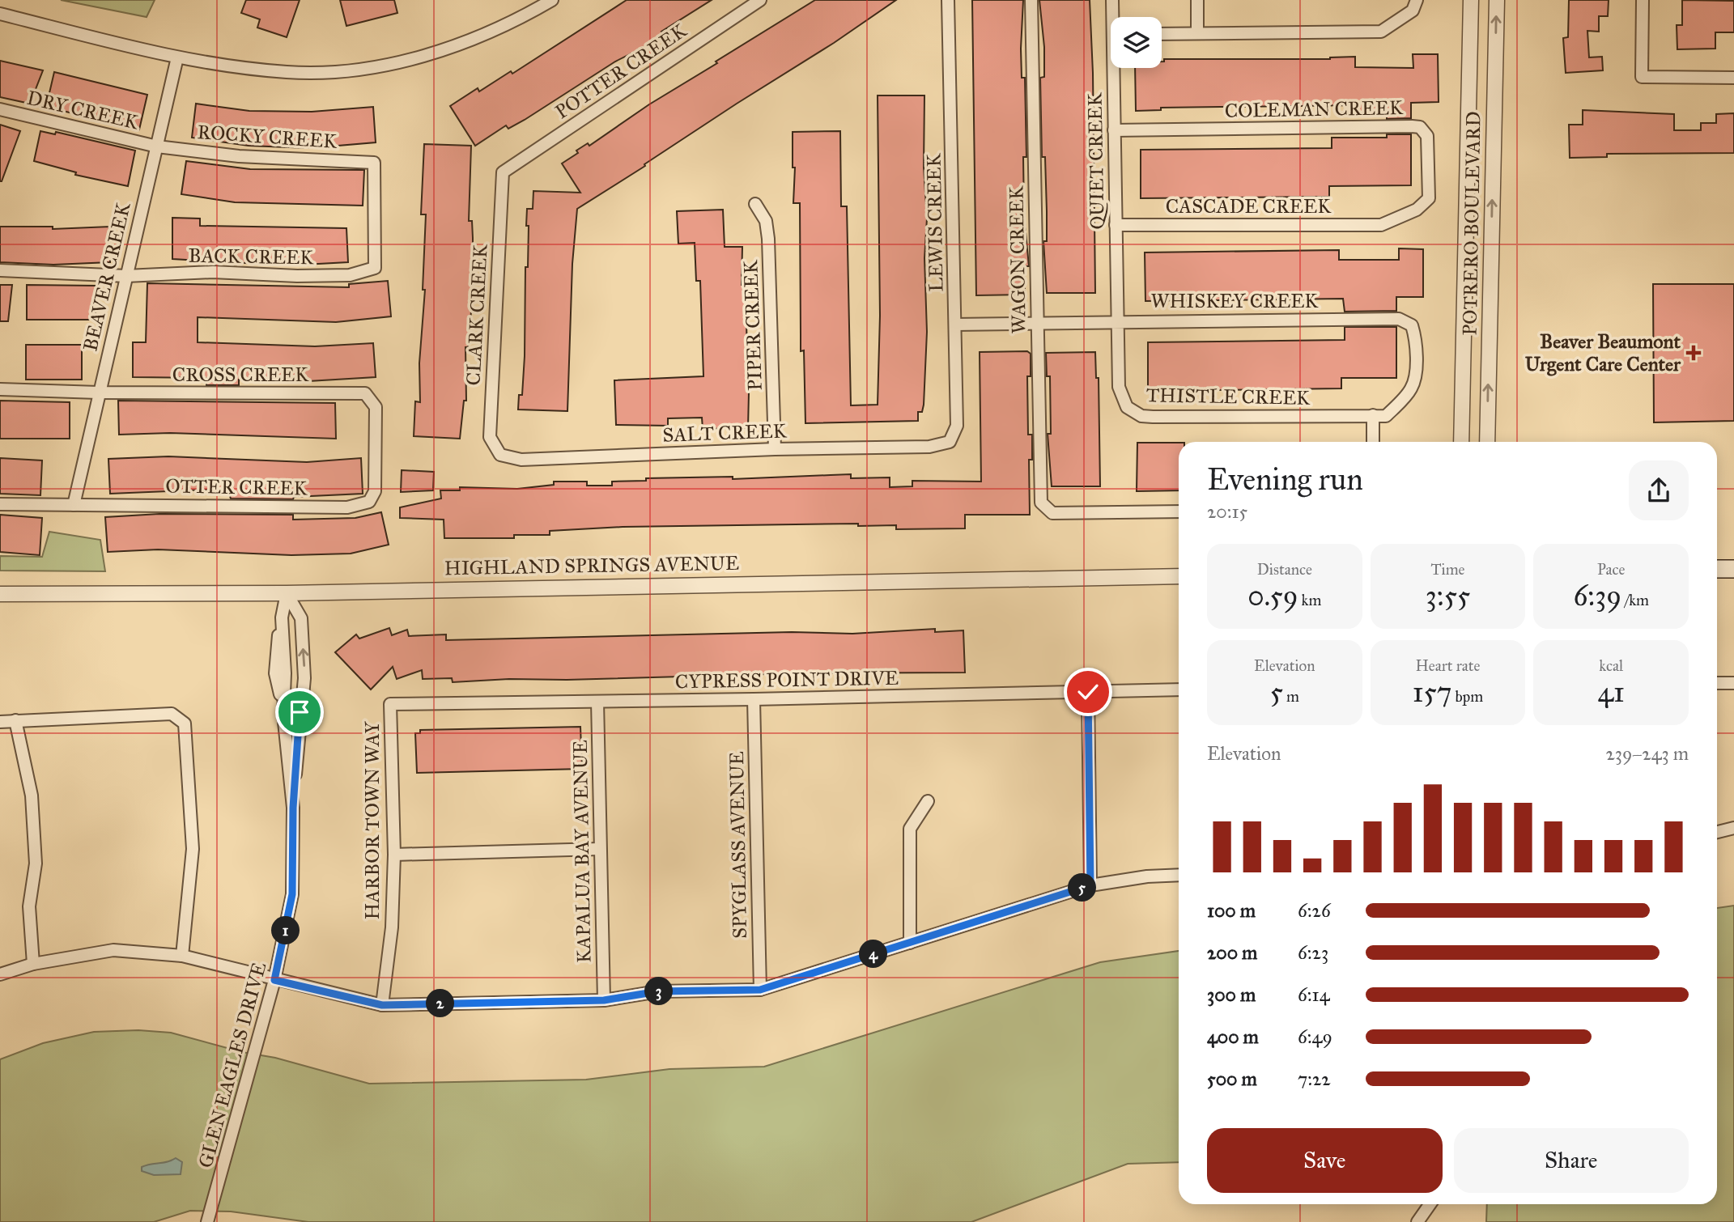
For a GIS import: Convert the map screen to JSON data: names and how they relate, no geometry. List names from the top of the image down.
{
  "streets": {
    "street": [
      "POTTER CREEK",
      "COLEMAN CREEK",
      "DRY CREEK",
      "ROCKY CREEK",
      "QUIET CREEK",
      "CASCADE CREEK",
      "LEWIS CREEK",
      "POTRERO BOULEVARD",
      "BACK CREEK",
      "WAGON CREEK",
      "BEAVER CREEK",
      "WHISKEY CREEK",
      "CLARK CREEK",
      "PIPER CREEK",
      "CROSS CREEK",
      "THISTLE CREEK",
      "SALT CREEK",
      "OTTER CREEK",
      "HIGHLAND SPRINGS AVENUE",
      "CYPRESS POINT DRIVE",
      "HARBOR TOWN WAY",
      "SPYGLASS AVENUE",
      "KAPALUA BAY AVENUE",
      "GLEN EAGLES DRIVE"
    ]
  },
  "crossings": [
    ["POTTER CREEK", "CLARK CREEK"],
    ["COLEMAN CREEK", "QUIET CREEK"],
    ["COLEMAN CREEK", "CASCADE CREEK"],
    ["DRY CREEK", "ROCKY CREEK"],
    ["DRY CREEK", "BEAVER CREEK"],
    ["ROCKY CREEK", "BACK CREEK"],
    ["ROCKY CREEK", "BEAVER CREEK"],
    ["QUIET CREEK", "CASCADE CREEK"],
    ["QUIET CREEK", "WHISKEY CREEK"],
    ["QUIET CREEK", "THISTLE CREEK"],
    ["LEWIS CREEK", "WHISKEY CREEK"],
    ["LEWIS CREEK", "SALT CREEK"],
    ["BACK CREEK", "BEAVER CREEK"],
    ["WAGON CREEK", "WHISKEY CREEK"],
    ["BEAVER CREEK", "CROSS CREEK"],
    ["BEAVER CREEK", "OTTER CREEK"],
    ["WHISKEY CREEK", "THISTLE CREEK"],
    ["CLARK CREEK", "SALT CREEK"],
    ["PIPER CREEK", "SALT CREEK"],
    ["CROSS CREEK", "OTTER CREEK"],
    ["HIGHLAND SPRINGS AVENUE", "GLEN EAGLES DRIVE"],
    ["CYPRESS POINT DRIVE", "HARBOR TOWN WAY"],
    ["CYPRESS POINT DRIVE", "SPYGLASS AVENUE"],
    ["CYPRESS POINT DRIVE", "KAPALUA BAY AVENUE"]
  ],
  "places": {
    "health": ["Beaver Beaumont Urgent Care Center"]
  },
  "page": {
    "heading": ["Evening run", "20:15"],
    "stats": [
      ["Distance", "0.59 km"],
      ["Time", "3:55"],
      ["Pace", "6:39 /km"],
      ["Elevation", "5 m"],
      ["Heart rate", "157 bpm"],
      ["kcal", "41"]
    ],
    "chart": ["Elevation", "239–243 m"],
    "pins": [
      "5",
      "1",
      "4",
      "3",
      "2"
    ],
    "list": [
      {
        "name": "100 m",
        "note": "6:26"
      },
      {
        "name": "200 m",
        "note": "6:23"
      },
      {
        "name": "300 m",
        "note": "6:14"
      },
      {
        "name": "400 m",
        "note": "6:49"
      },
      {
        "name": "500 m",
        "note": "7:22"
      }
    ],
    "buttons": ["Save", "Share"]
  }
}
